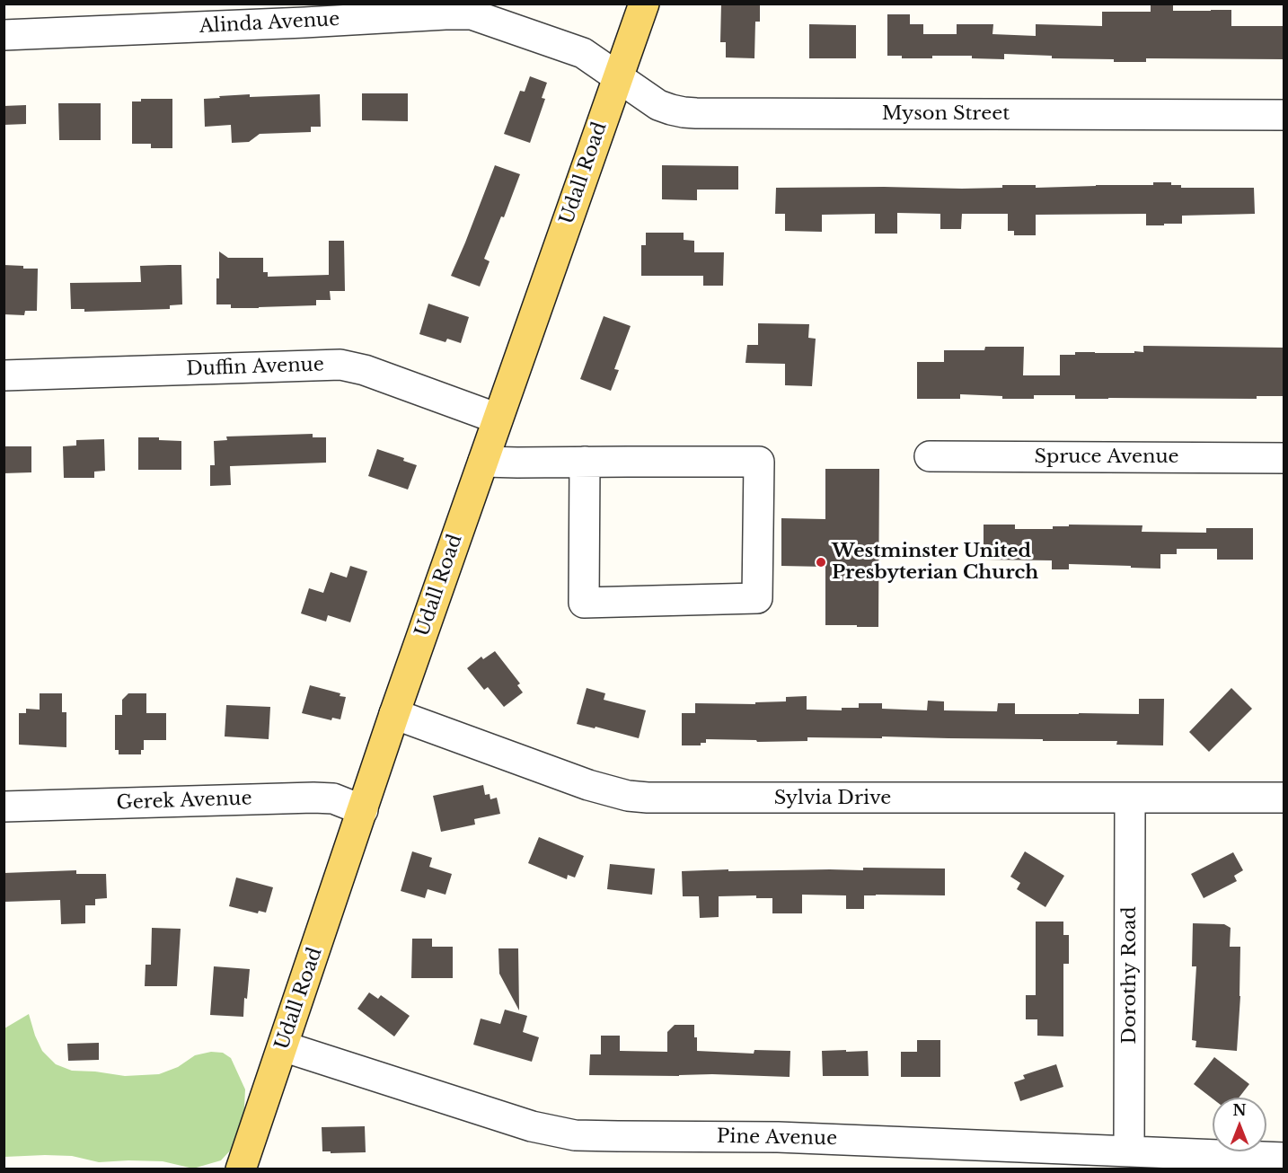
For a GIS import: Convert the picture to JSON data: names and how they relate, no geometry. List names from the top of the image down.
{
  "streets": {
    "main road": ["Udall Road"],
    "street": [
      "Alinda Avenue",
      "Myson Street",
      "Duffin Avenue",
      "Spruce Avenue",
      "Sylvia Drive",
      "Gerek Avenue",
      "Dorothy Road",
      "Pine Avenue"
    ]
  },
  "crossings": [
    ["Alinda Avenue", "Myson Street"],
    ["Alinda Avenue", "Udall Road"],
    ["Myson Street", "Udall Road"],
    ["Udall Road", "Duffin Avenue"],
    ["Udall Road", "Sylvia Drive"],
    ["Udall Road", "Gerek Avenue"],
    ["Udall Road", "Pine Avenue"],
    ["Sylvia Drive", "Dorothy Road"],
    ["Dorothy Road", "Pine Avenue"]
  ],
  "places": ["Westminster United Presbyterian Church"],
  "north": "top"
}
